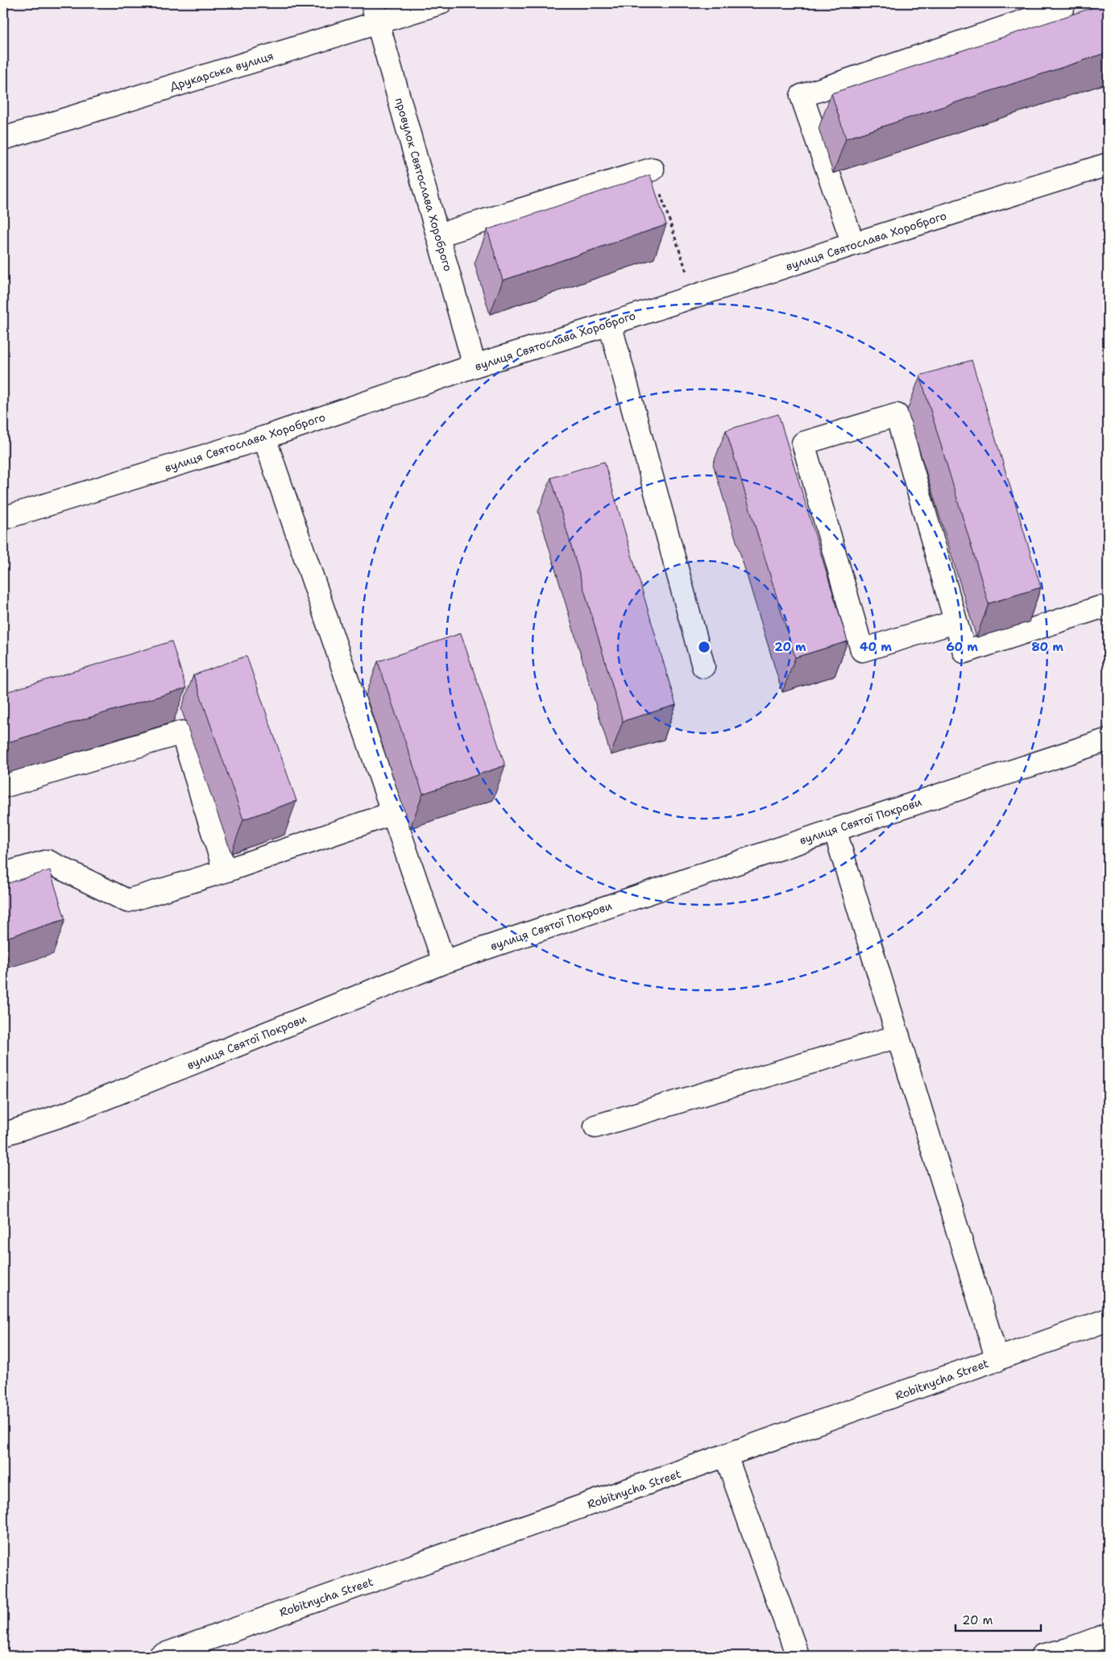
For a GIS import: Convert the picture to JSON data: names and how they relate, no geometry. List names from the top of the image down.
{
  "streets": {
    "street": [
      "Друкарська вулиця",
      "провулок Святослава Хороброго",
      "вулиця Святослава Хороброго",
      "вулиця Святої Покрови",
      "Robitnycha Street"
    ]
  },
  "crossings": [
    ["Друкарська вулиця", "провулок Святослава Хороброго"],
    ["провулок Святослава Хороброго", "вулиця Святослава Хороброго"]
  ],
  "scale_bar": "20 m",
  "rings": [
    "20 m",
    "40 m",
    "60 m",
    "80 m"
  ]
}
